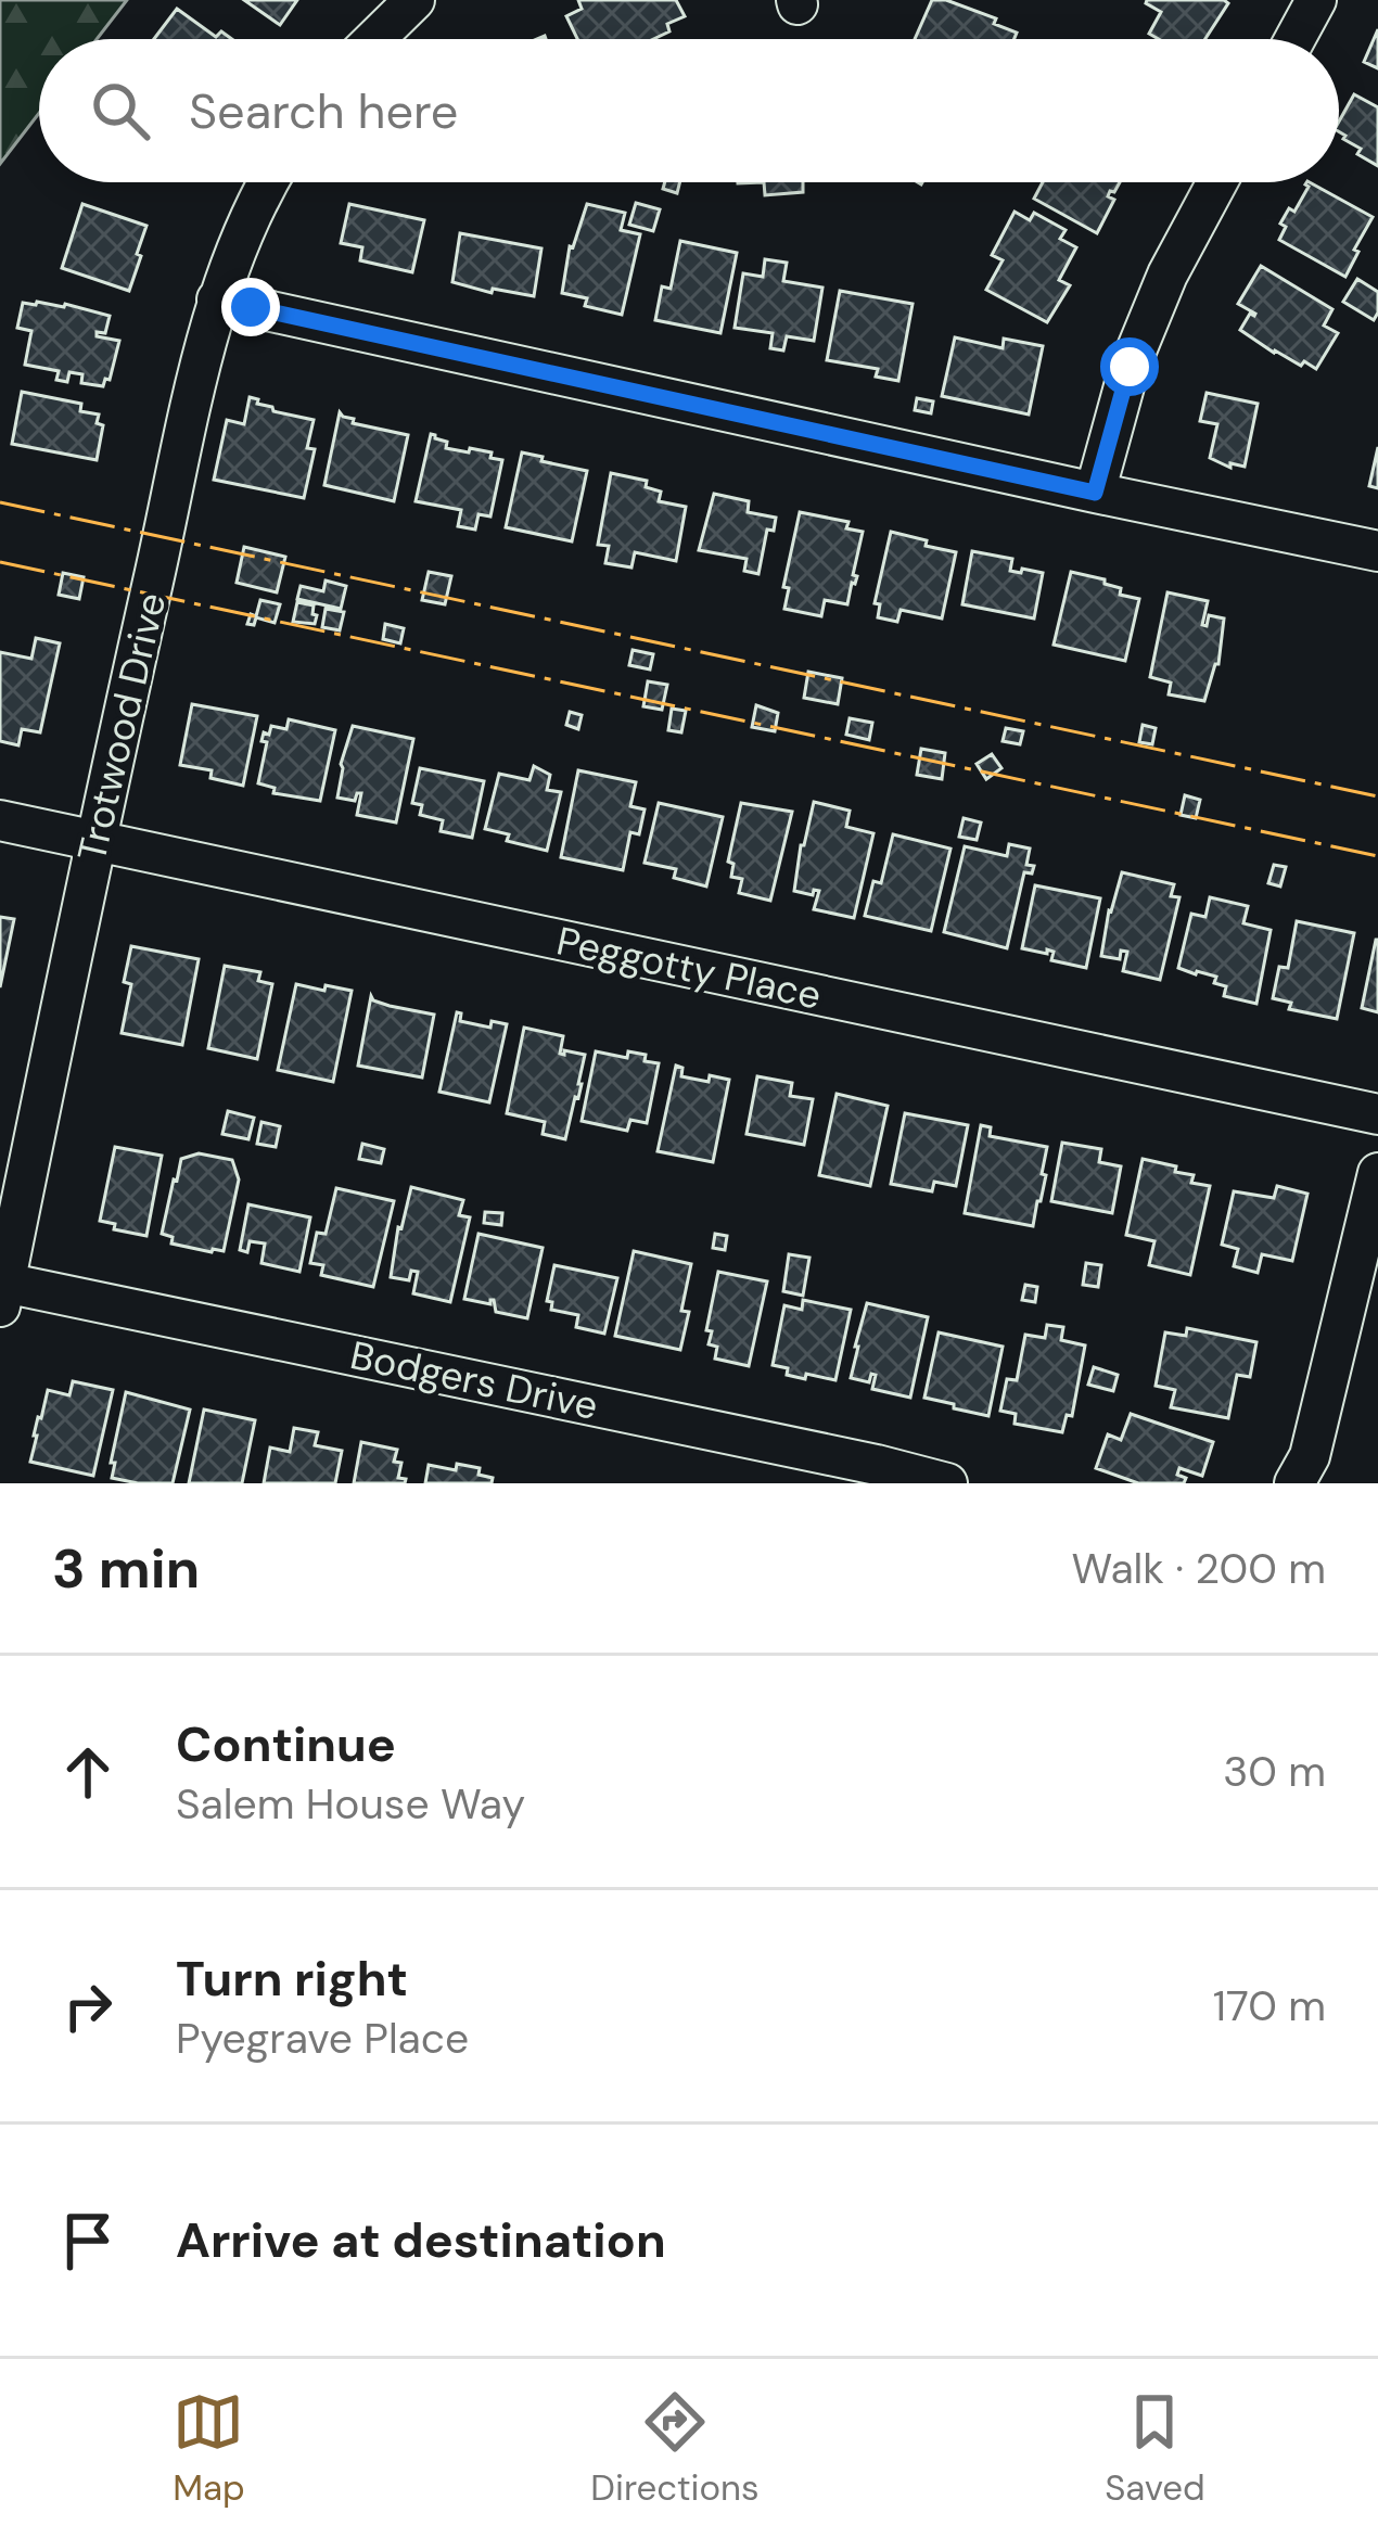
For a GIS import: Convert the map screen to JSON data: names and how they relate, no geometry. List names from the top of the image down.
{
  "streets": {
    "street": ["Trotwood Drive", "Peggotty Place", "Bodgers Drive"]
  },
  "crossings": [
    ["Trotwood Drive", "Peggotty Place"],
    ["Trotwood Drive", "Bodgers Drive"]
  ],
  "page": {
    "search": "Search here",
    "heading": ["3 min", "Walk · 200 m"],
    "list": [
      ["Continue", "Salem House Way", "30 m"],
      ["Turn right", "Pyegrave Place", "170 m"],
      "Arrive at destination"
    ],
    "nav": ["Map", "Directions", "Saved"]
  }
}
